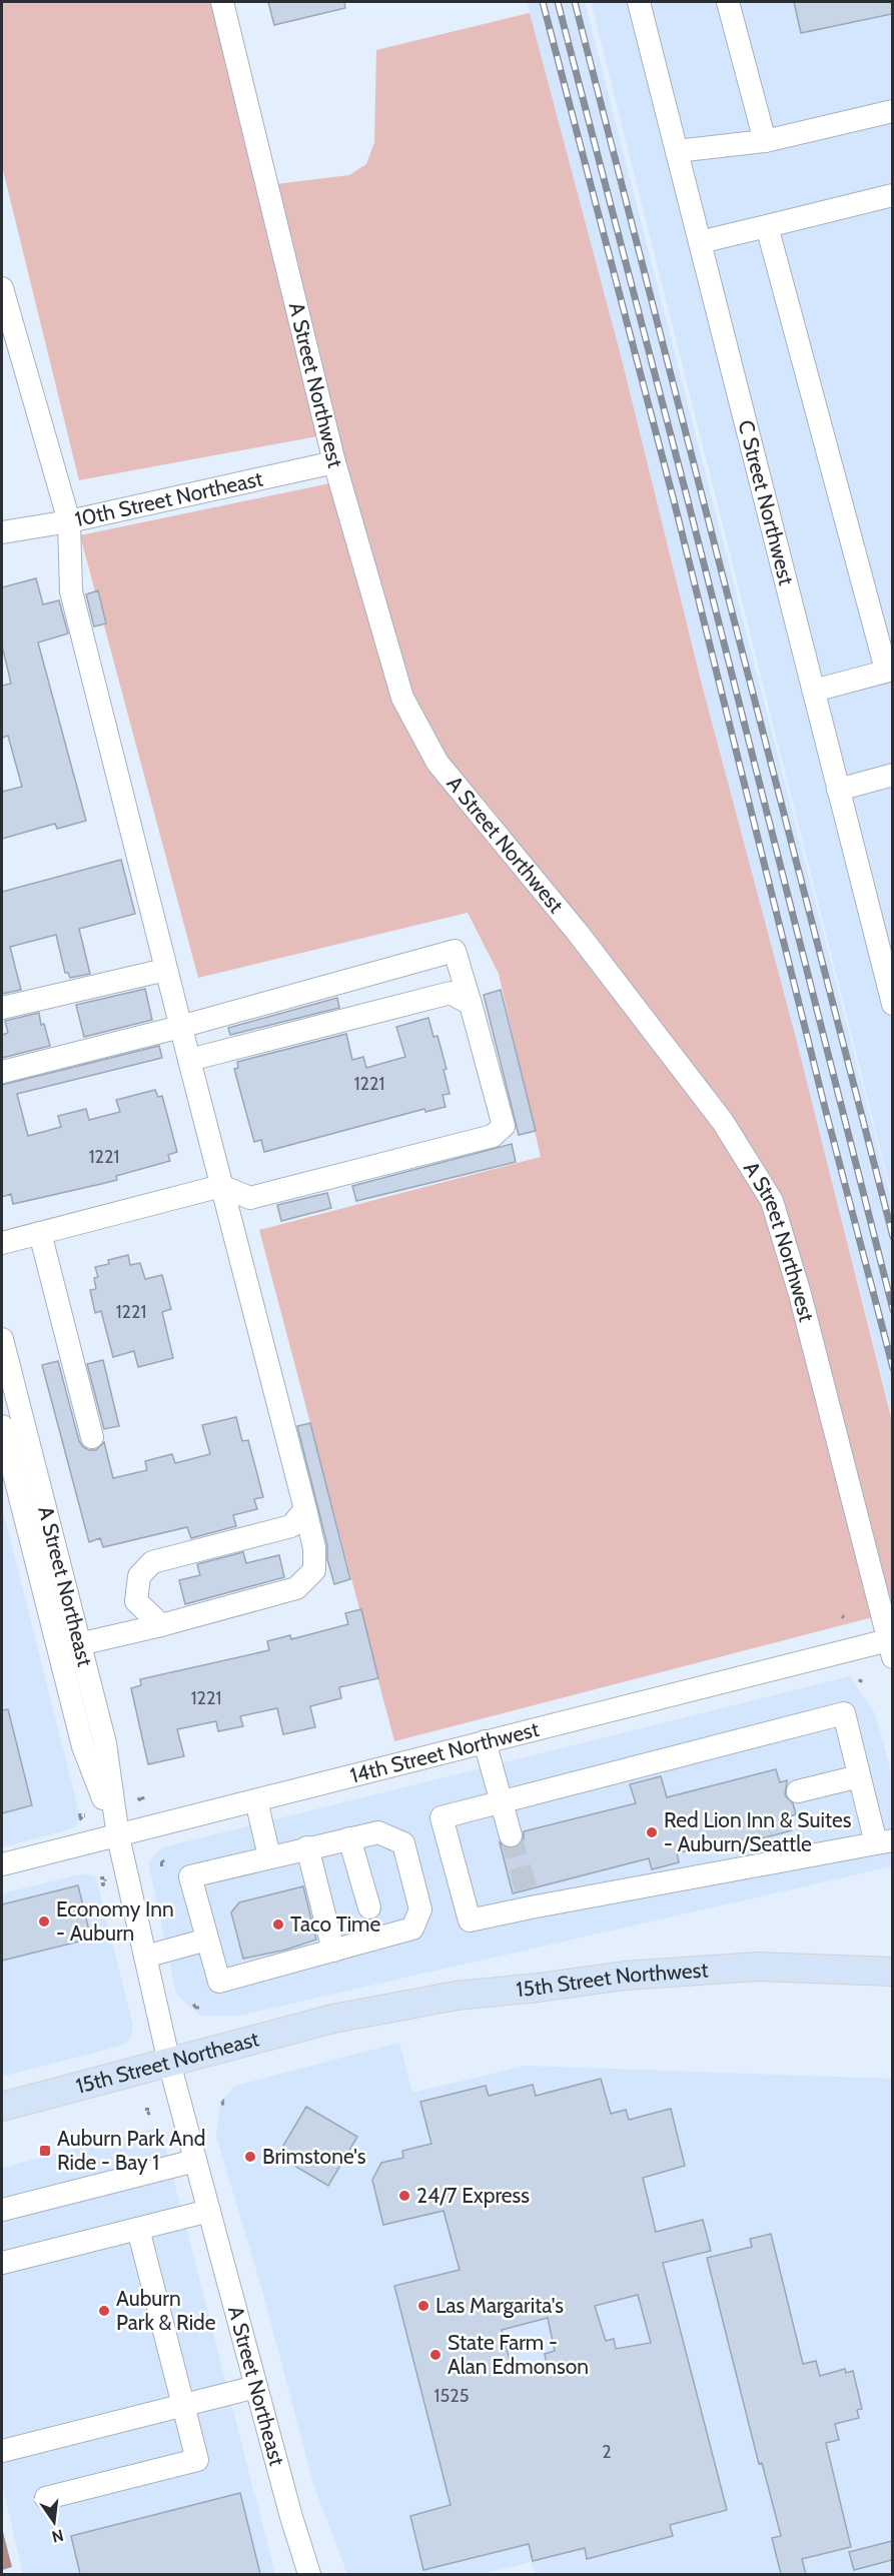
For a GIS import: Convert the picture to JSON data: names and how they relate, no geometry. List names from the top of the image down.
{
  "streets": {
    "main road": ["15th Street Northwest", "15th Street Northeast"],
    "street": [
      "A Street Northwest",
      "10th Street Northeast",
      "C Street Northwest",
      "A Street Northeast",
      "14th Street Northwest"
    ]
  },
  "crossings": [
    ["A Street Northwest", "10th Street Northeast"],
    ["A Street Northwest", "14th Street Northwest"],
    ["A Street Northeast", "14th Street Northwest"],
    ["A Street Northeast", "15th Street Northeast"],
    ["15th Street Northwest", "15th Street Northeast"]
  ],
  "places": {
    "other": [
      "Red Lion Inn & Suites - Auburn/Seattle",
      "Economy Inn - Auburn",
      "Taco Time",
      "Brimstone's",
      "24/7 Express",
      "Las Margarita's",
      "Auburn Park & Ride",
      "State Farm - Alan Edmonson"
    ],
    "transit": ["Auburn Park And Ride - Bay 1"]
  },
  "house_numbers": [
    "1221",
    "1221",
    "1221",
    "1221",
    "1525",
    "2"
  ],
  "north": "bottom"
}
